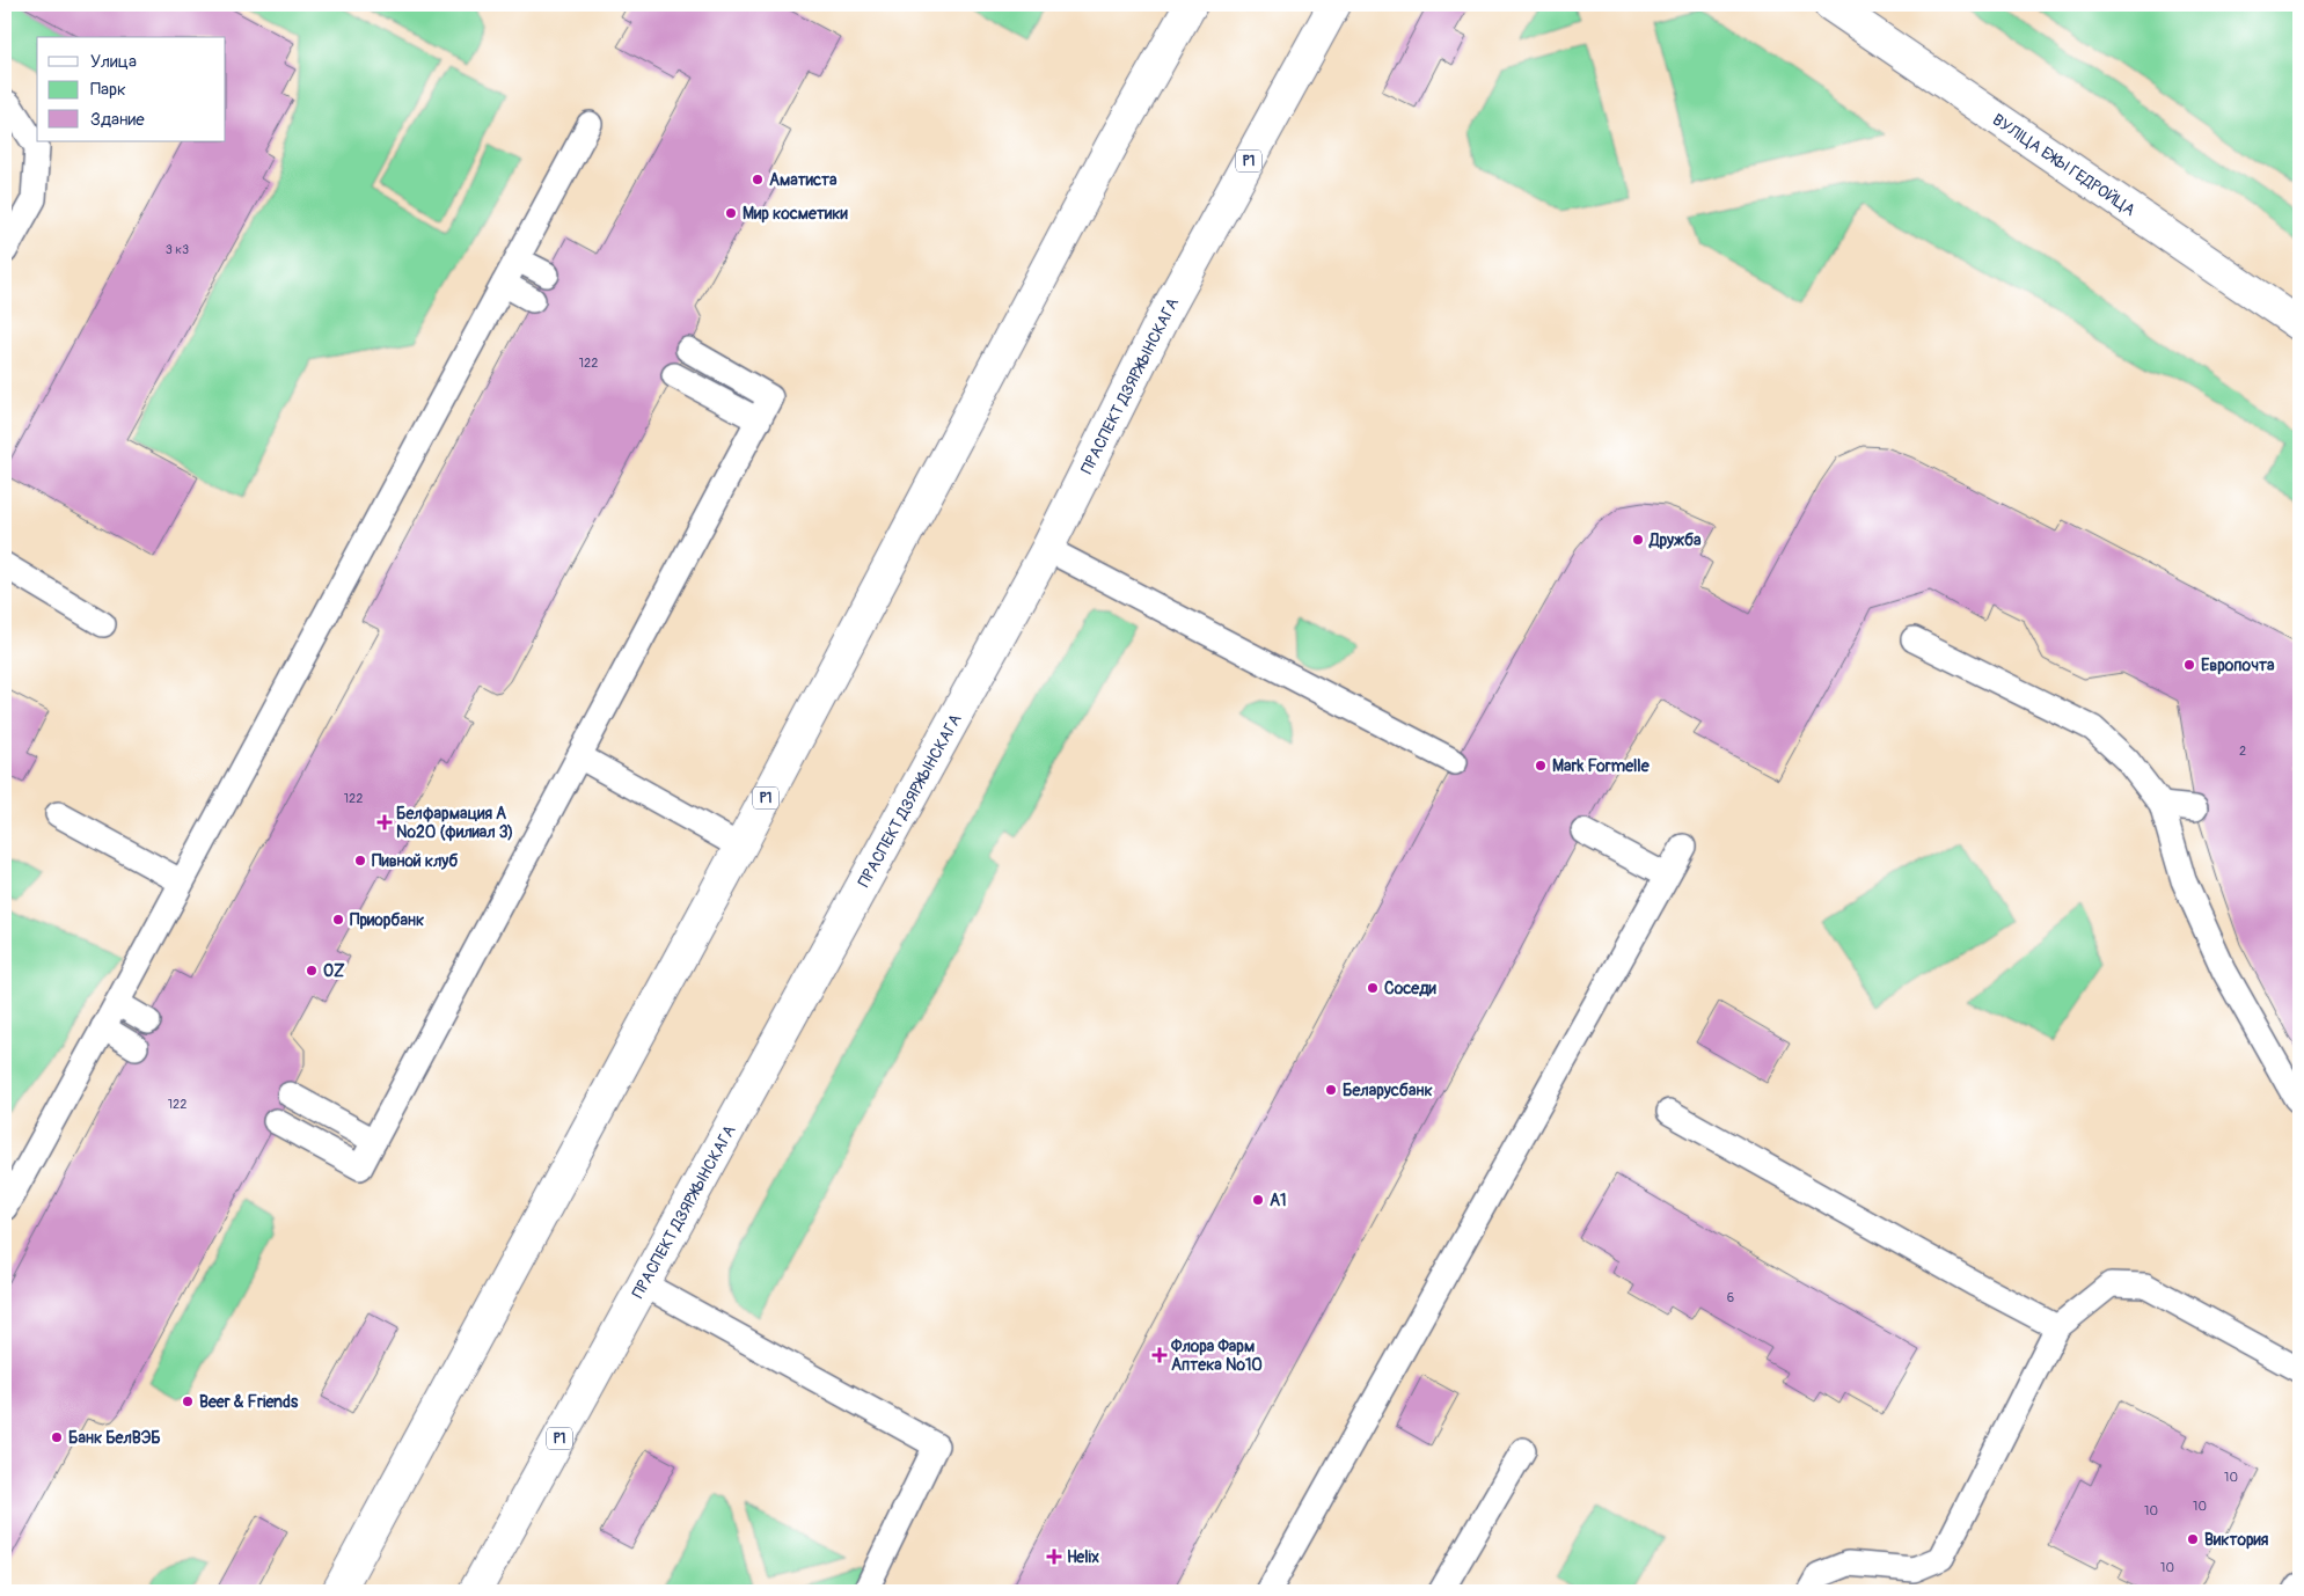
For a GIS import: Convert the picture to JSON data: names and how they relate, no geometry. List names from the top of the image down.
{
  "streets": {
    "main road": ["Р1", "ВУЛІЦА ЕЖЫ ГЕДРОЙЦА", "ПРАСПЕКТ ДЗЯРЖЫНСКАГА"]
  },
  "places": {
    "other": [
      "Аматиста",
      "Мир косметики",
      "Дружба",
      "Европочта",
      "Mark Formelle",
      "Пивной клуб",
      "Приорбанк",
      "OZ",
      "Соседи",
      "Беларусбанк",
      "A1",
      "Beer & Friends",
      "Банк БелВЭБ",
      "Виктория"
    ],
    "health": ["Белфармация А №20 (филиал 3)", "Флора Фарм Аптека №10", "Helix"]
  },
  "house_numbers": [
    "3 к3",
    "122",
    "2",
    "122",
    "122",
    "6",
    "10",
    "10",
    "10",
    "10"
  ],
  "legend": ["Улица", "Парк", "Здание"]
}
